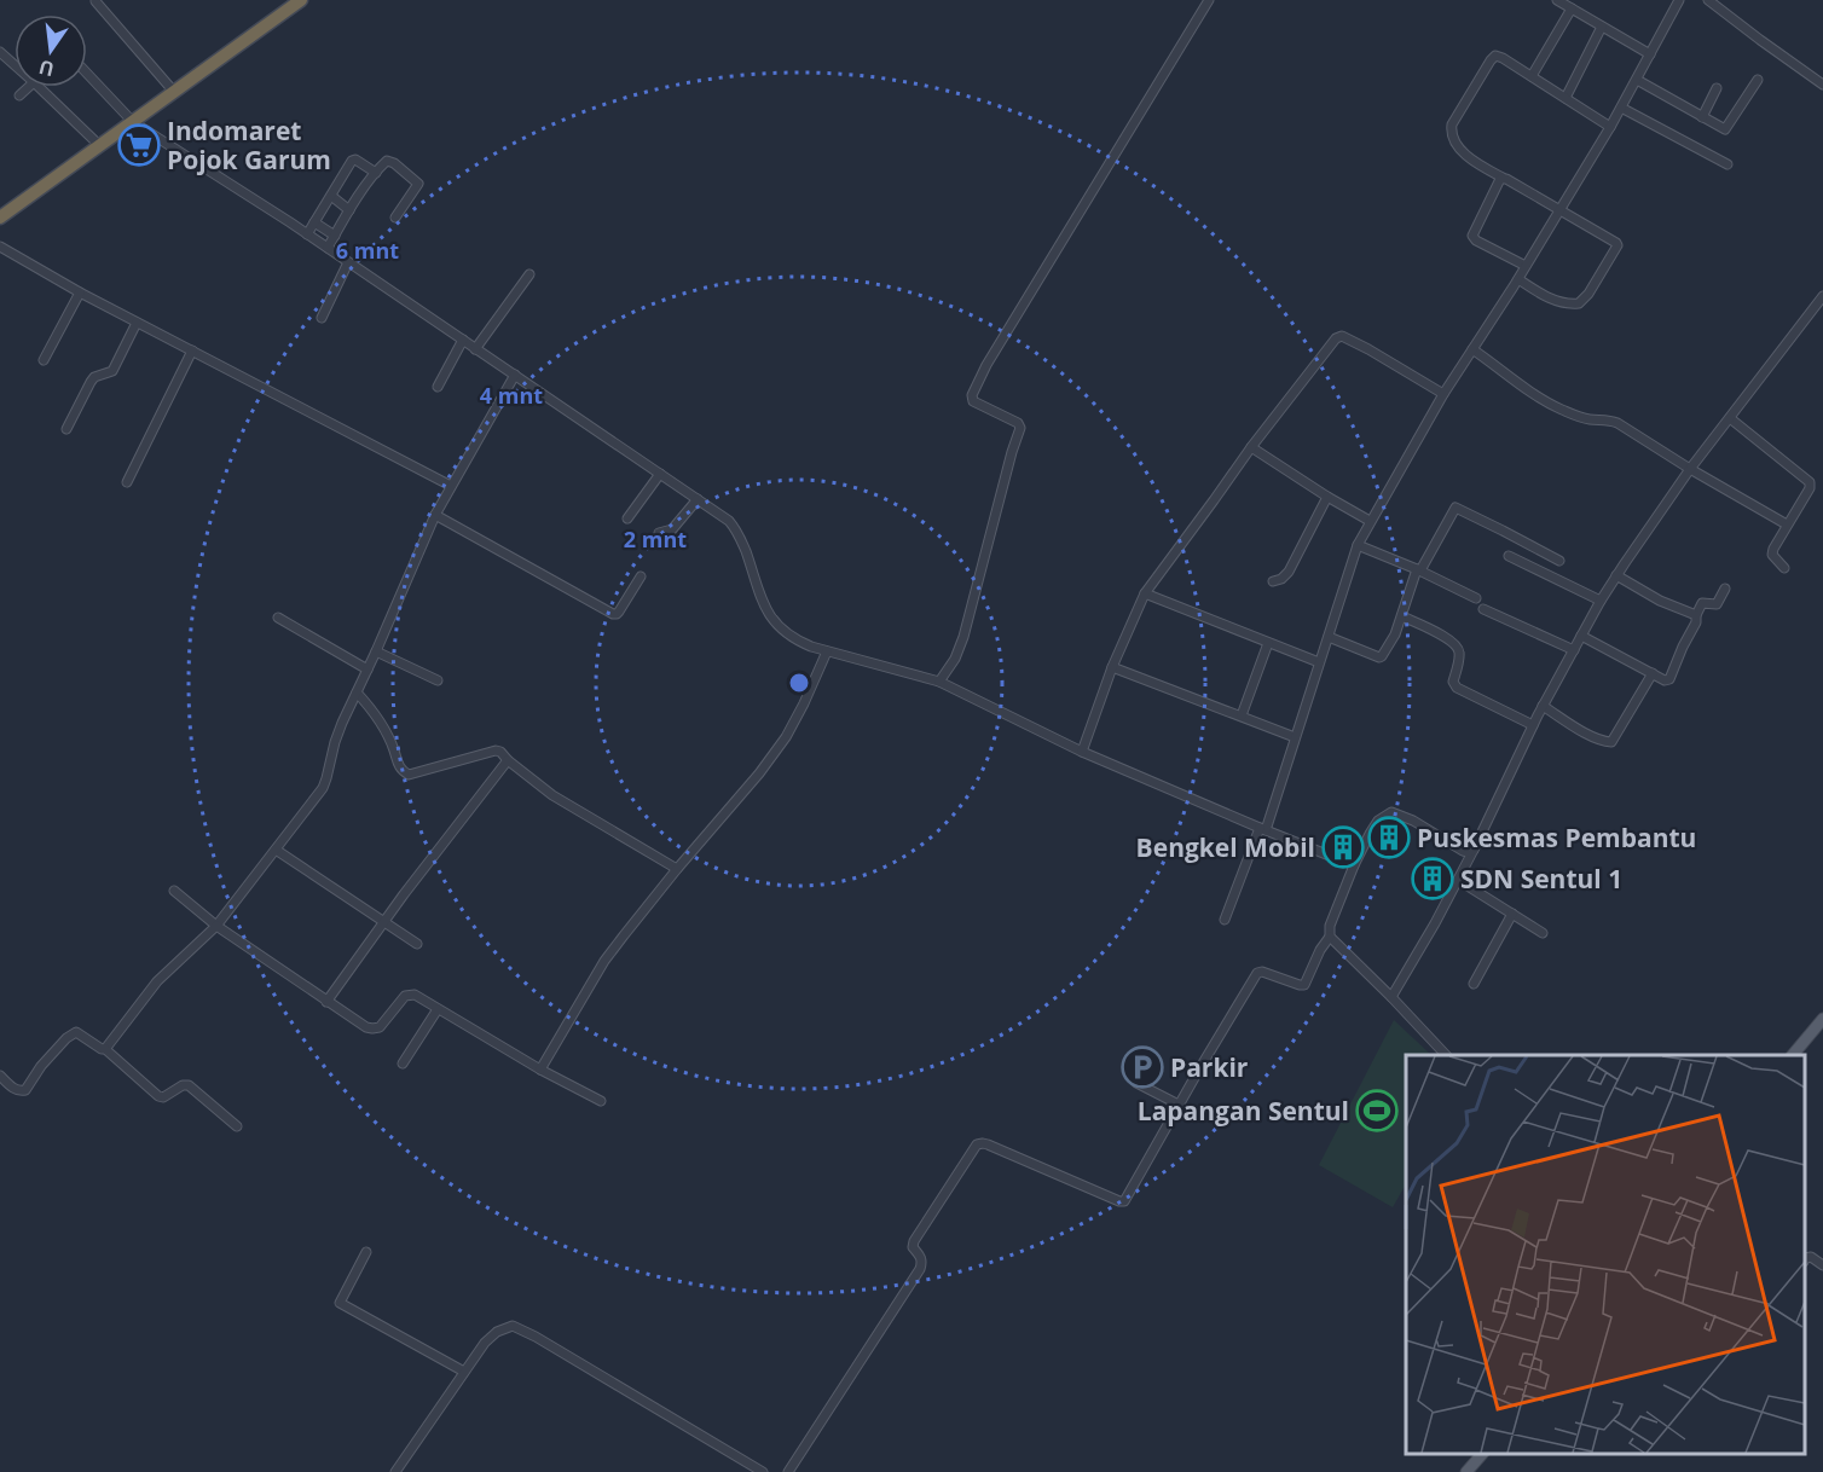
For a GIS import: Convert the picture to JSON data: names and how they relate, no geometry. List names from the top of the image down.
{
  "places": {
    "supermarket": ["Indomaret Pojok Garum"],
    "building": ["Puskesmas Pembantu", "Bengkel Mobil", "SDN Sentul 1"],
    "parking": ["Parkir"],
    "sports": ["Lapangan Sentul"]
  },
  "north": "bottom",
  "rings": ["6 mnt", "4 mnt", "2 mnt"]
}
